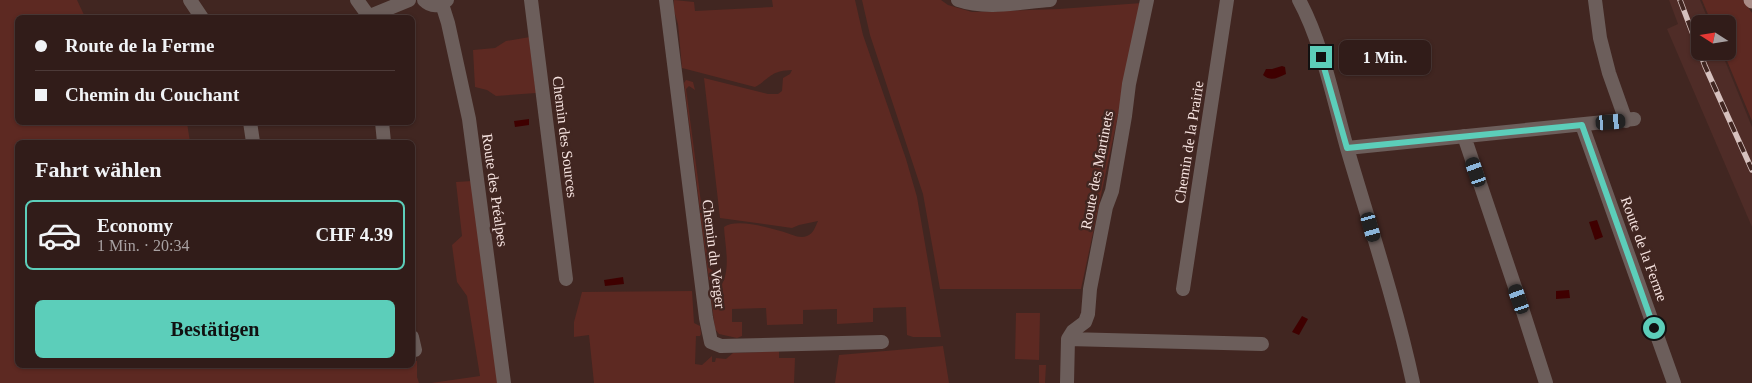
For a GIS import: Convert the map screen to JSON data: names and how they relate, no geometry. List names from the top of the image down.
{
  "streets": {
    "street": [
      "Chemin des Sources",
      "Chemin de la Prairie",
      "Route des Martinets",
      "Route des Préalpes",
      "Route de la Ferme",
      "Chemin du Verger"
    ]
  },
  "north": "left",
  "page": {
    "banner": ["Route de la Ferme", "Chemin du Couchant"],
    "bubble": "1 Min.",
    "heading": "Fahrt wählen",
    "list": [
      {
        "name": "Economy",
        "note": "1 Min. · 20:34",
        "value": "CHF 4.39"
      }
    ],
    "buttons": "Bestätigen"
  }
}
